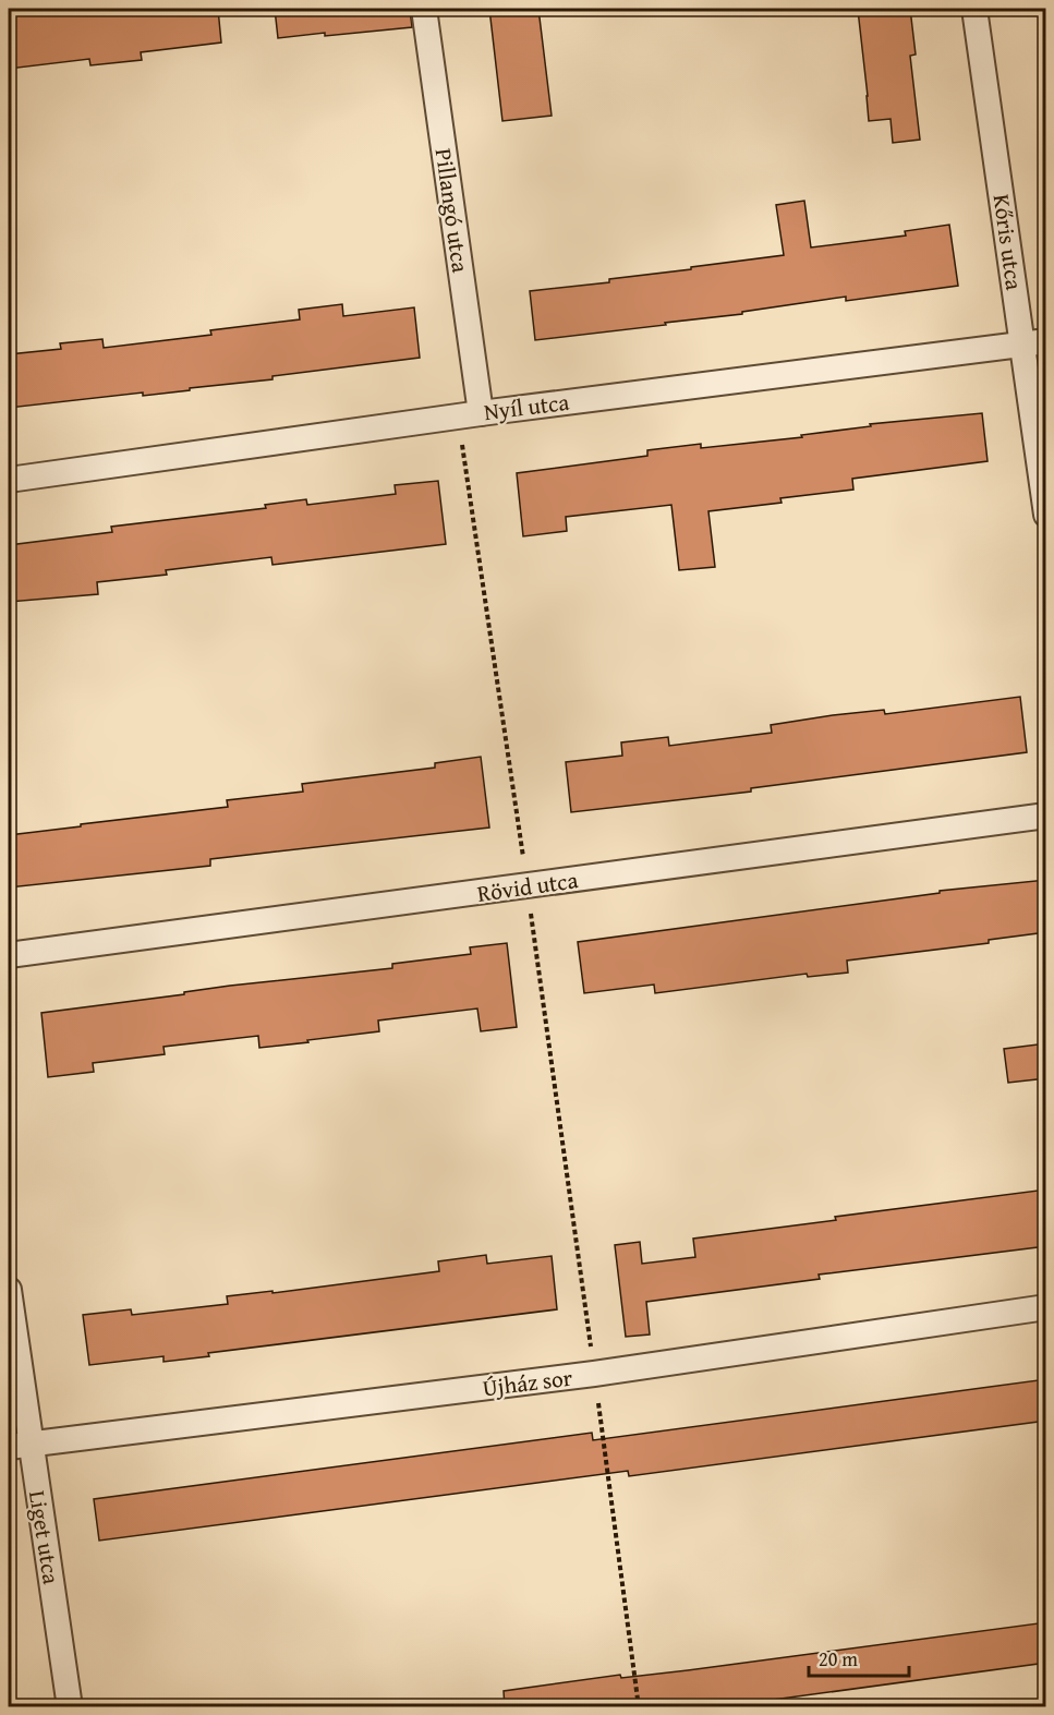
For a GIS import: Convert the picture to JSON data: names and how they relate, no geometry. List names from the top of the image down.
{
  "streets": {
    "street": [
      "Pillangó utca",
      "Kőris utca",
      "Nyíl utca",
      "Rövid utca",
      "Újház sor",
      "Liget utca"
    ]
  },
  "crossings": [
    ["Pillangó utca", "Nyíl utca"],
    ["Kőris utca", "Nyíl utca"],
    ["Újház sor", "Liget utca"]
  ],
  "scale_bar": "20 m"
}
